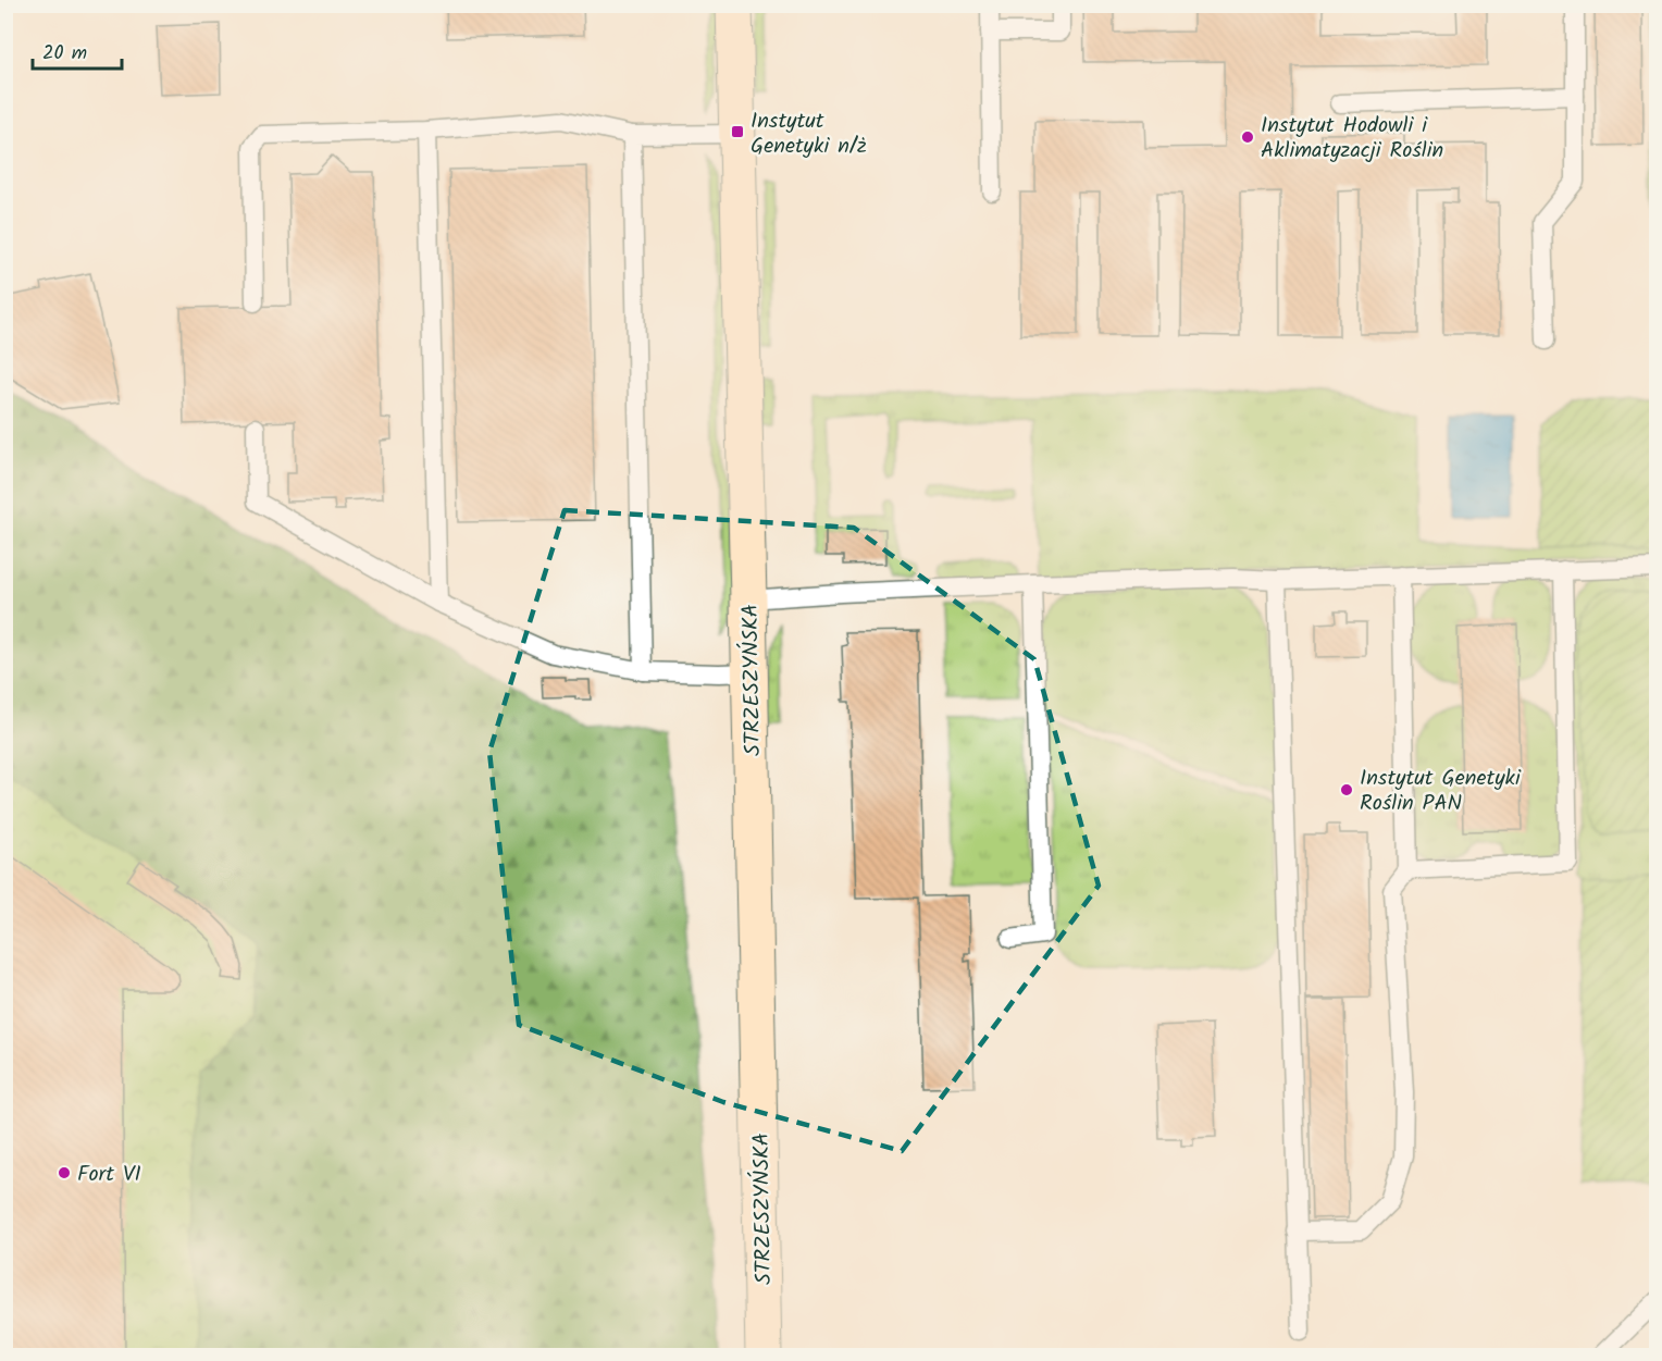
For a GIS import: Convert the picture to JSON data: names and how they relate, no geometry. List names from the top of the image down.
{
  "streets": {
    "street": ["STRZESZYŃSKA"]
  },
  "places": {
    "transit": ["Instytut Genetyki n/ż"],
    "other": ["Instytut Hodowli i Aklimatyzacji Roślin", "Instytut Genetyki Roślin PAN", "Fort VI"]
  },
  "scale_bar": "20 m"
}
